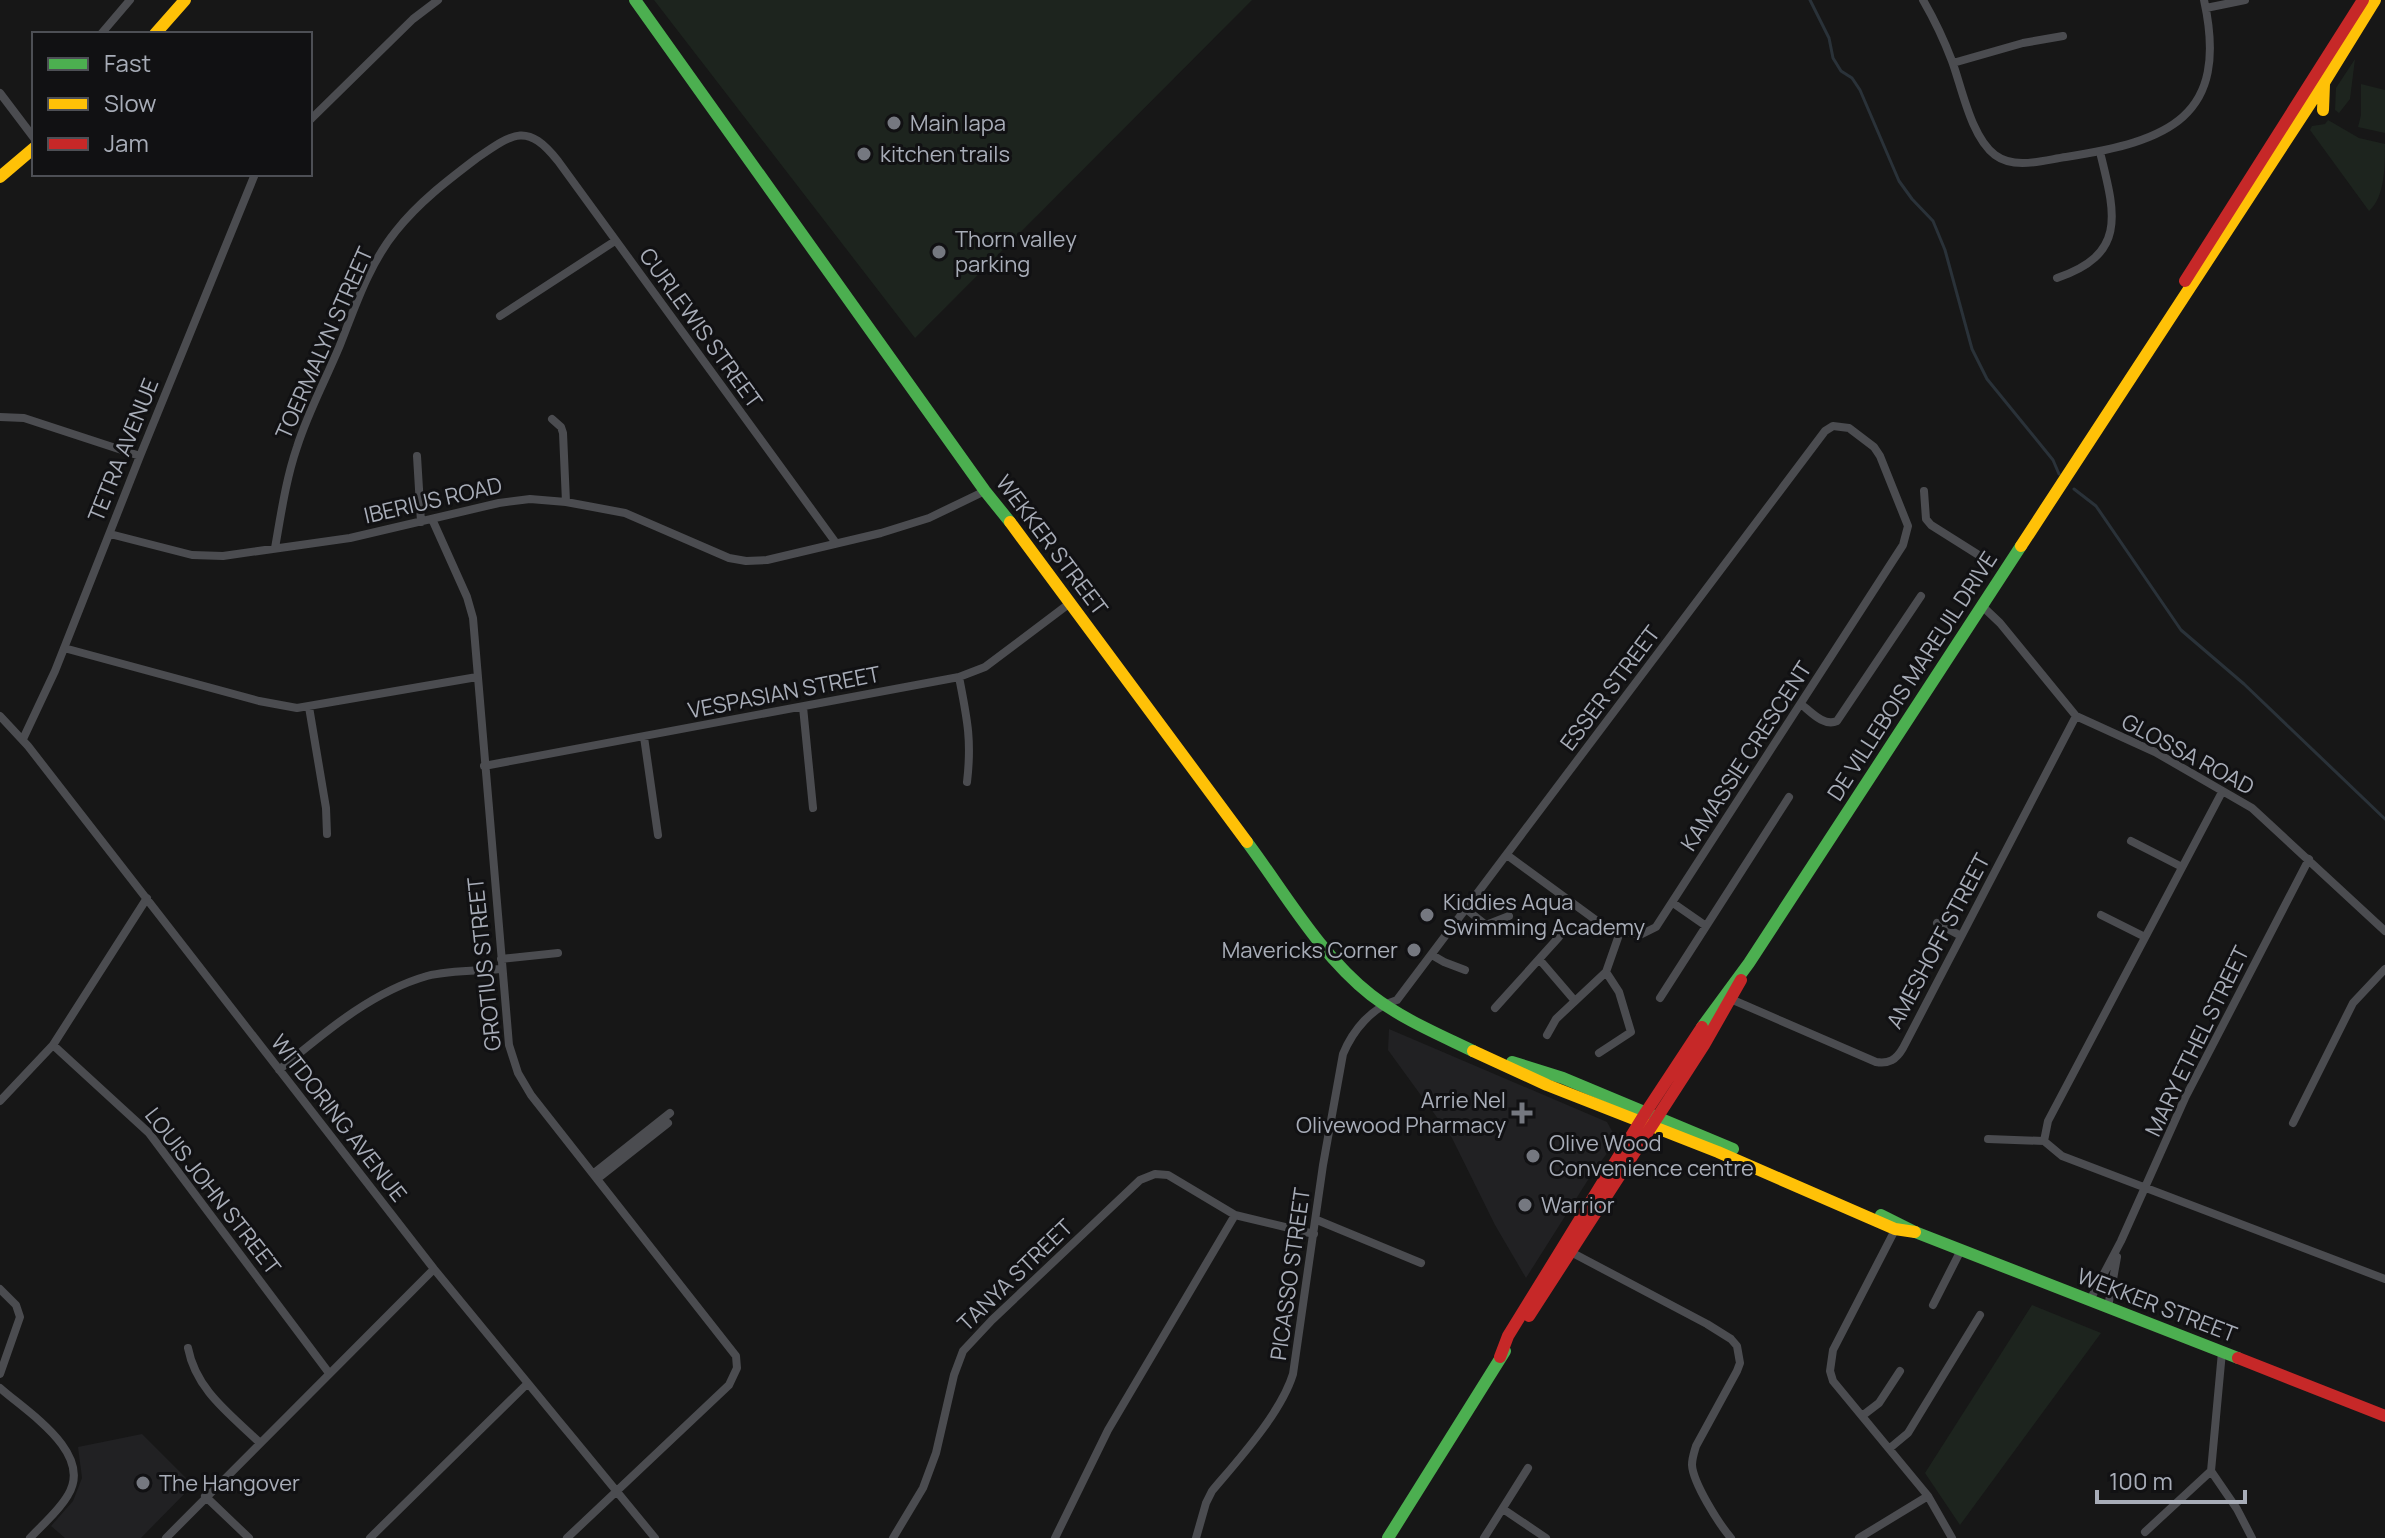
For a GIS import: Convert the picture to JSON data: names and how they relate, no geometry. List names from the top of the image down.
{
  "streets": {
    "street": [
      "CURLEWIS STREET",
      "TOERMALYN STREET",
      "TETRA AVENUE",
      "IBERIUS ROAD",
      "WEKKER STREET",
      "DE VILLEBOIS MAREUIL DRIVE",
      "ESSER STREET",
      "VESPASIAN STREET",
      "GLOSSA ROAD",
      "KAMASSIE CRESCENT",
      "AMESHOFF STREET",
      "GROTIUS STREET",
      "MARY ETHEL STREET",
      "WITDORING AVENUE",
      "LOUIS JOHN STREET",
      "PICASSO STREET",
      "TANYA STREET"
    ]
  },
  "crossings": [
    ["CURLEWIS STREET", "TOERMALYN STREET"],
    ["CURLEWIS STREET", "IBERIUS ROAD"],
    ["TOERMALYN STREET", "IBERIUS ROAD"],
    ["TETRA AVENUE", "IBERIUS ROAD"],
    ["TETRA AVENUE", "WITDORING AVENUE"],
    ["IBERIUS ROAD", "WEKKER STREET"],
    ["IBERIUS ROAD", "GROTIUS STREET"],
    ["WEKKER STREET", "DE VILLEBOIS MAREUIL DRIVE"],
    ["WEKKER STREET", "ESSER STREET"],
    ["WEKKER STREET", "VESPASIAN STREET"],
    ["WEKKER STREET", "MARY ETHEL STREET"],
    ["WEKKER STREET", "PICASSO STREET"],
    ["DE VILLEBOIS MAREUIL DRIVE", "GLOSSA ROAD"],
    ["DE VILLEBOIS MAREUIL DRIVE", "AMESHOFF STREET"],
    ["ESSER STREET", "KAMASSIE CRESCENT"],
    ["ESSER STREET", "PICASSO STREET"],
    ["VESPASIAN STREET", "GROTIUS STREET"],
    ["GLOSSA ROAD", "AMESHOFF STREET"],
    ["GLOSSA ROAD", "MARY ETHEL STREET"],
    ["GROTIUS STREET", "WITDORING AVENUE"]
  ],
  "places": {
    "other": [
      "Main lapa",
      "kitchen trails",
      "Thorn valley parking",
      "Kiddies Aqua Swimming Academy",
      "Mavericks Corner",
      "Olive Wood Convenience centre",
      "Warrior",
      "The Hangover"
    ],
    "health": ["Arrie Nel Olivewood Pharmacy"]
  },
  "legend": ["Fast", "Slow", "Jam"],
  "scale_bar": "100 m"
}
